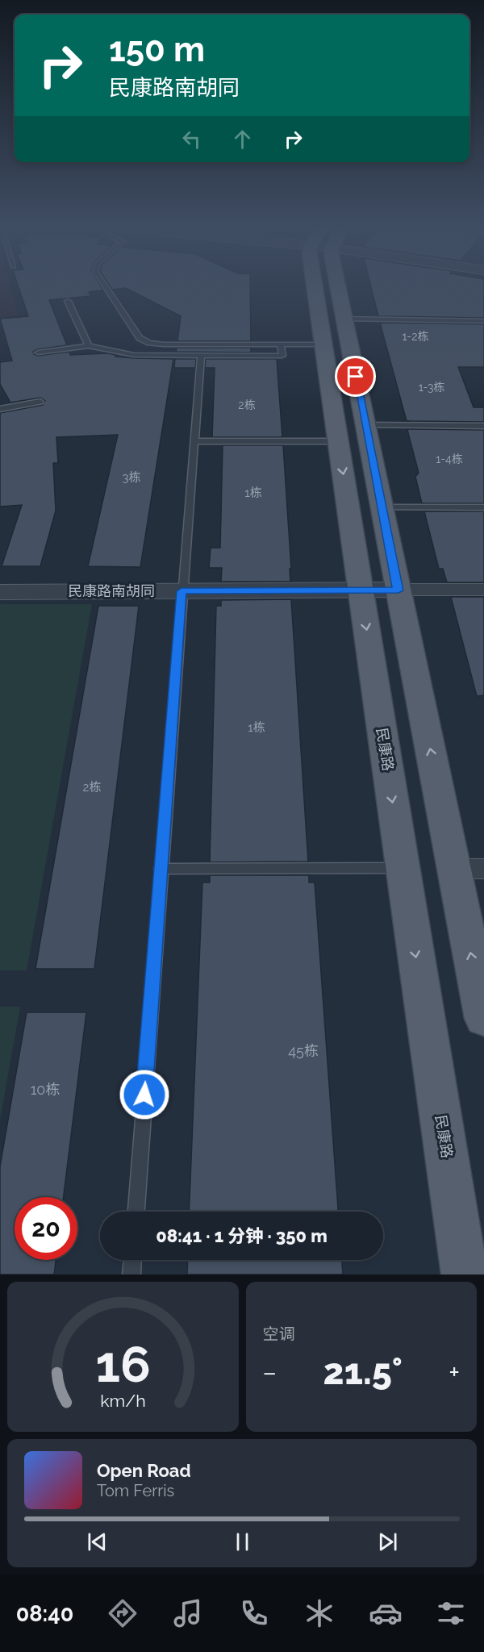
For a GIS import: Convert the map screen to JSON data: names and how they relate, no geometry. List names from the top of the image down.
{
  "streets": {
    "main road": ["民康路"],
    "street": ["民康路南胡同"]
  },
  "crossings": [
    ["民康路南胡同", "民康路"]
  ],
  "house_numbers": [
    "1-2栋",
    "1-3栋",
    "2栋",
    "1-4栋",
    "3栋",
    "1栋",
    "1栋",
    "2栋",
    "45栋",
    "10栋"
  ],
  "page": {
    "turn": ["150 m", "民康路南胡同"],
    "limit": "20",
    "trip": "08:41 · 1 分钟 · 350 m",
    "tile": "空调",
    "heat": ["−", "21.5°", "+"],
    "song": ["Open Road", "Tom Ferris"],
    "tabs": "08:40",
    "gauge": ["16", "km/h"]
  }
}
